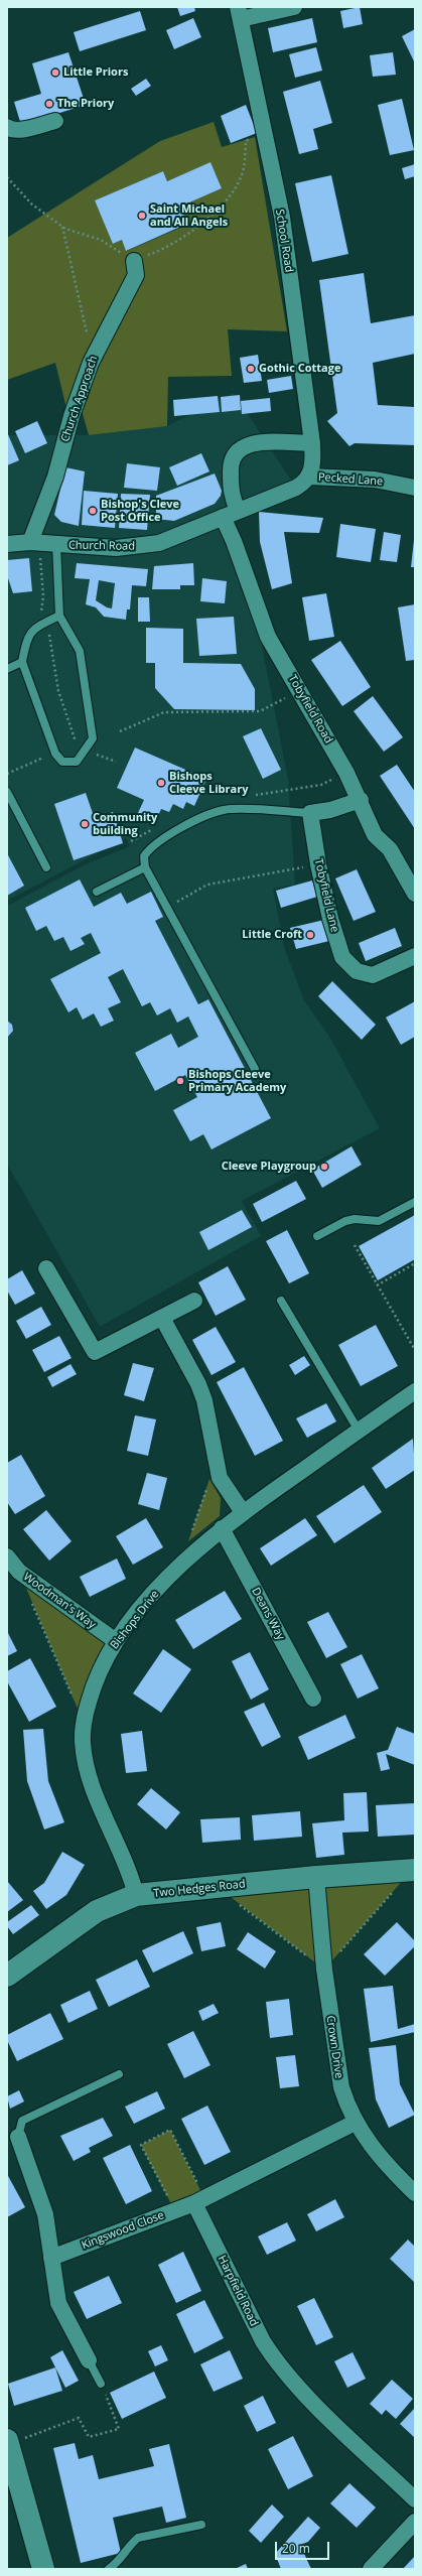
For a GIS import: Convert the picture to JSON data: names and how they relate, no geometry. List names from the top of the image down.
{
  "streets": {
    "street": [
      "School Road",
      "Church Approach",
      "Pecked Lane",
      "Church Road",
      "Tobyfield Road",
      "Tobyfield Lane",
      "Woodman's Way",
      "Deans Way",
      "Bishops Drive",
      "Two Hedges Road",
      "Crown Drive",
      "Kingswood Close",
      "Harpfield Road"
    ]
  },
  "crossings": [
    ["School Road", "Pecked Lane"],
    ["School Road", "Church Road"],
    ["Church Approach", "Church Road"],
    ["Pecked Lane", "Church Road"],
    ["Church Road", "Tobyfield Road"],
    ["Woodman's Way", "Bishops Drive"],
    ["Deans Way", "Bishops Drive"],
    ["Bishops Drive", "Two Hedges Road"],
    ["Two Hedges Road", "Crown Drive"],
    ["Kingswood Close", "Harpfield Road"]
  ],
  "places": [
    "Little Priors",
    "The Priory",
    "Saint Michael and All Angels",
    "Gothic Cottage",
    "Bishop's Cleve Post Office",
    "Bishops Cleeve Library",
    "Community building",
    "Little Croft",
    "Bishops Cleeve Primary Academy",
    "Cleeve Playgroup"
  ],
  "scale_bar": "20 m"
}
